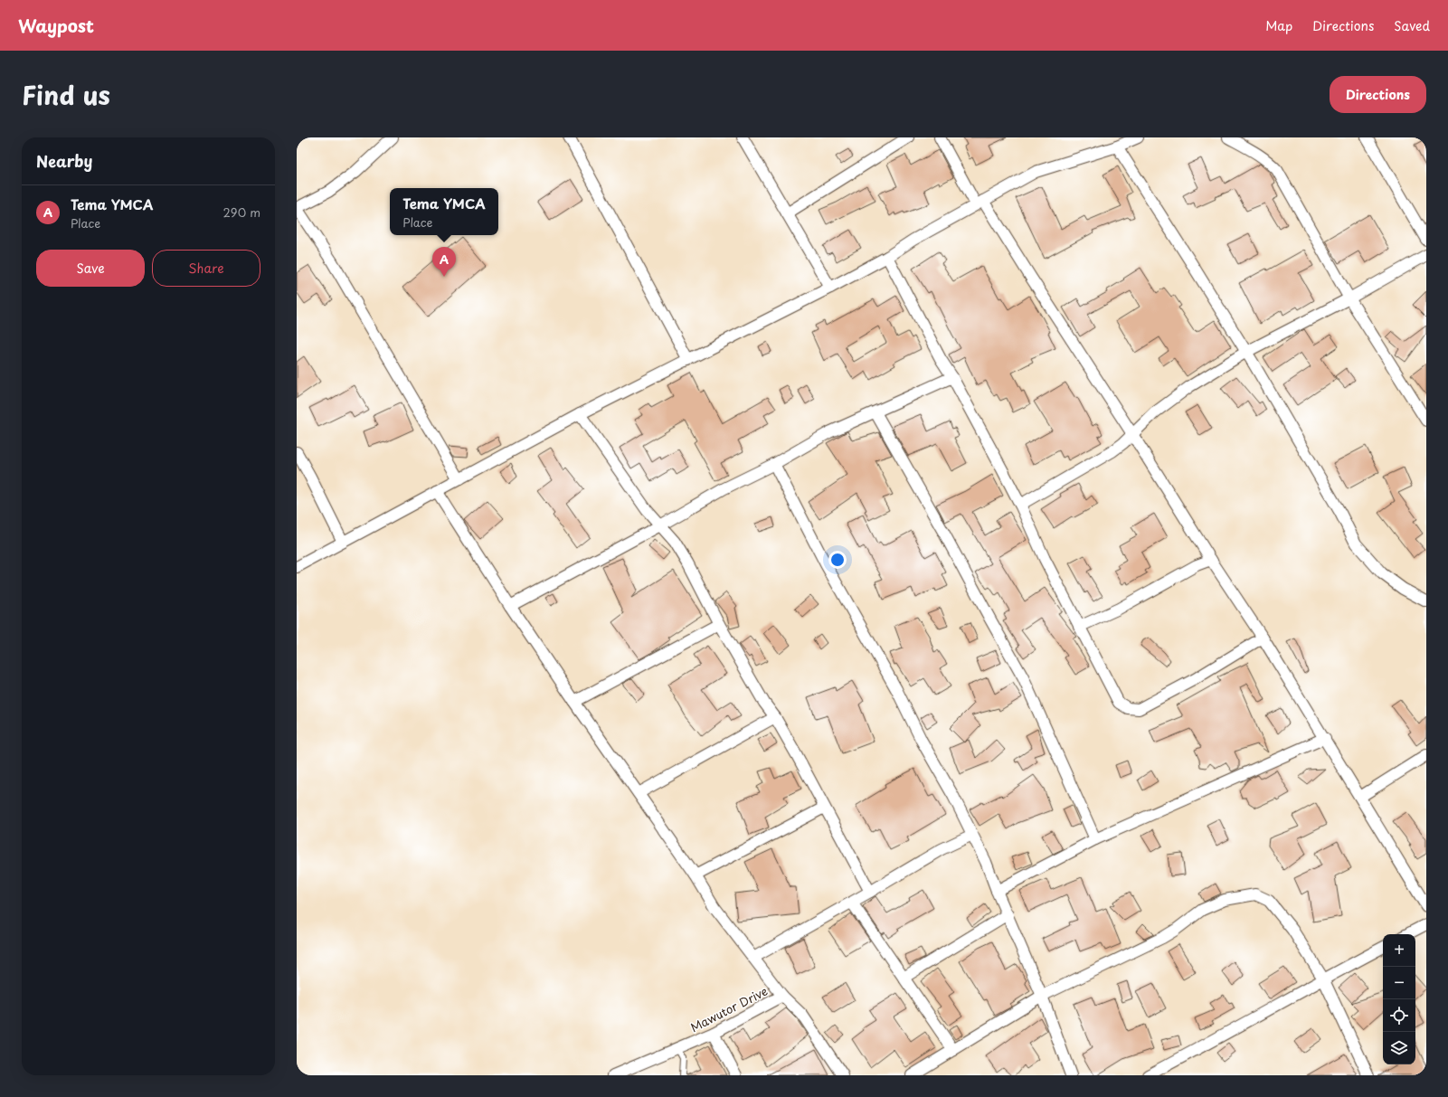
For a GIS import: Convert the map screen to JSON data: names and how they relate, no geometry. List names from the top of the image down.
{
  "streets": {
    "street": ["Mawutor Drive"]
  },
  "page": {
    "header": "Waypost",
    "nav": ["Map", "Directions", "Saved"],
    "title": "Find us",
    "buttons": [
      "Directions",
      ["Save", "Share"]
    ],
    "heading": "Nearby",
    "list": [
      {
        "mark": "A",
        "name": "Tema YMCA",
        "note": "Place",
        "value": "290 m"
      }
    ],
    "popup": ["Tema YMCA", "Place"],
    "pins": "A",
    "map_buttons": ["+", "−"]
  }
}
